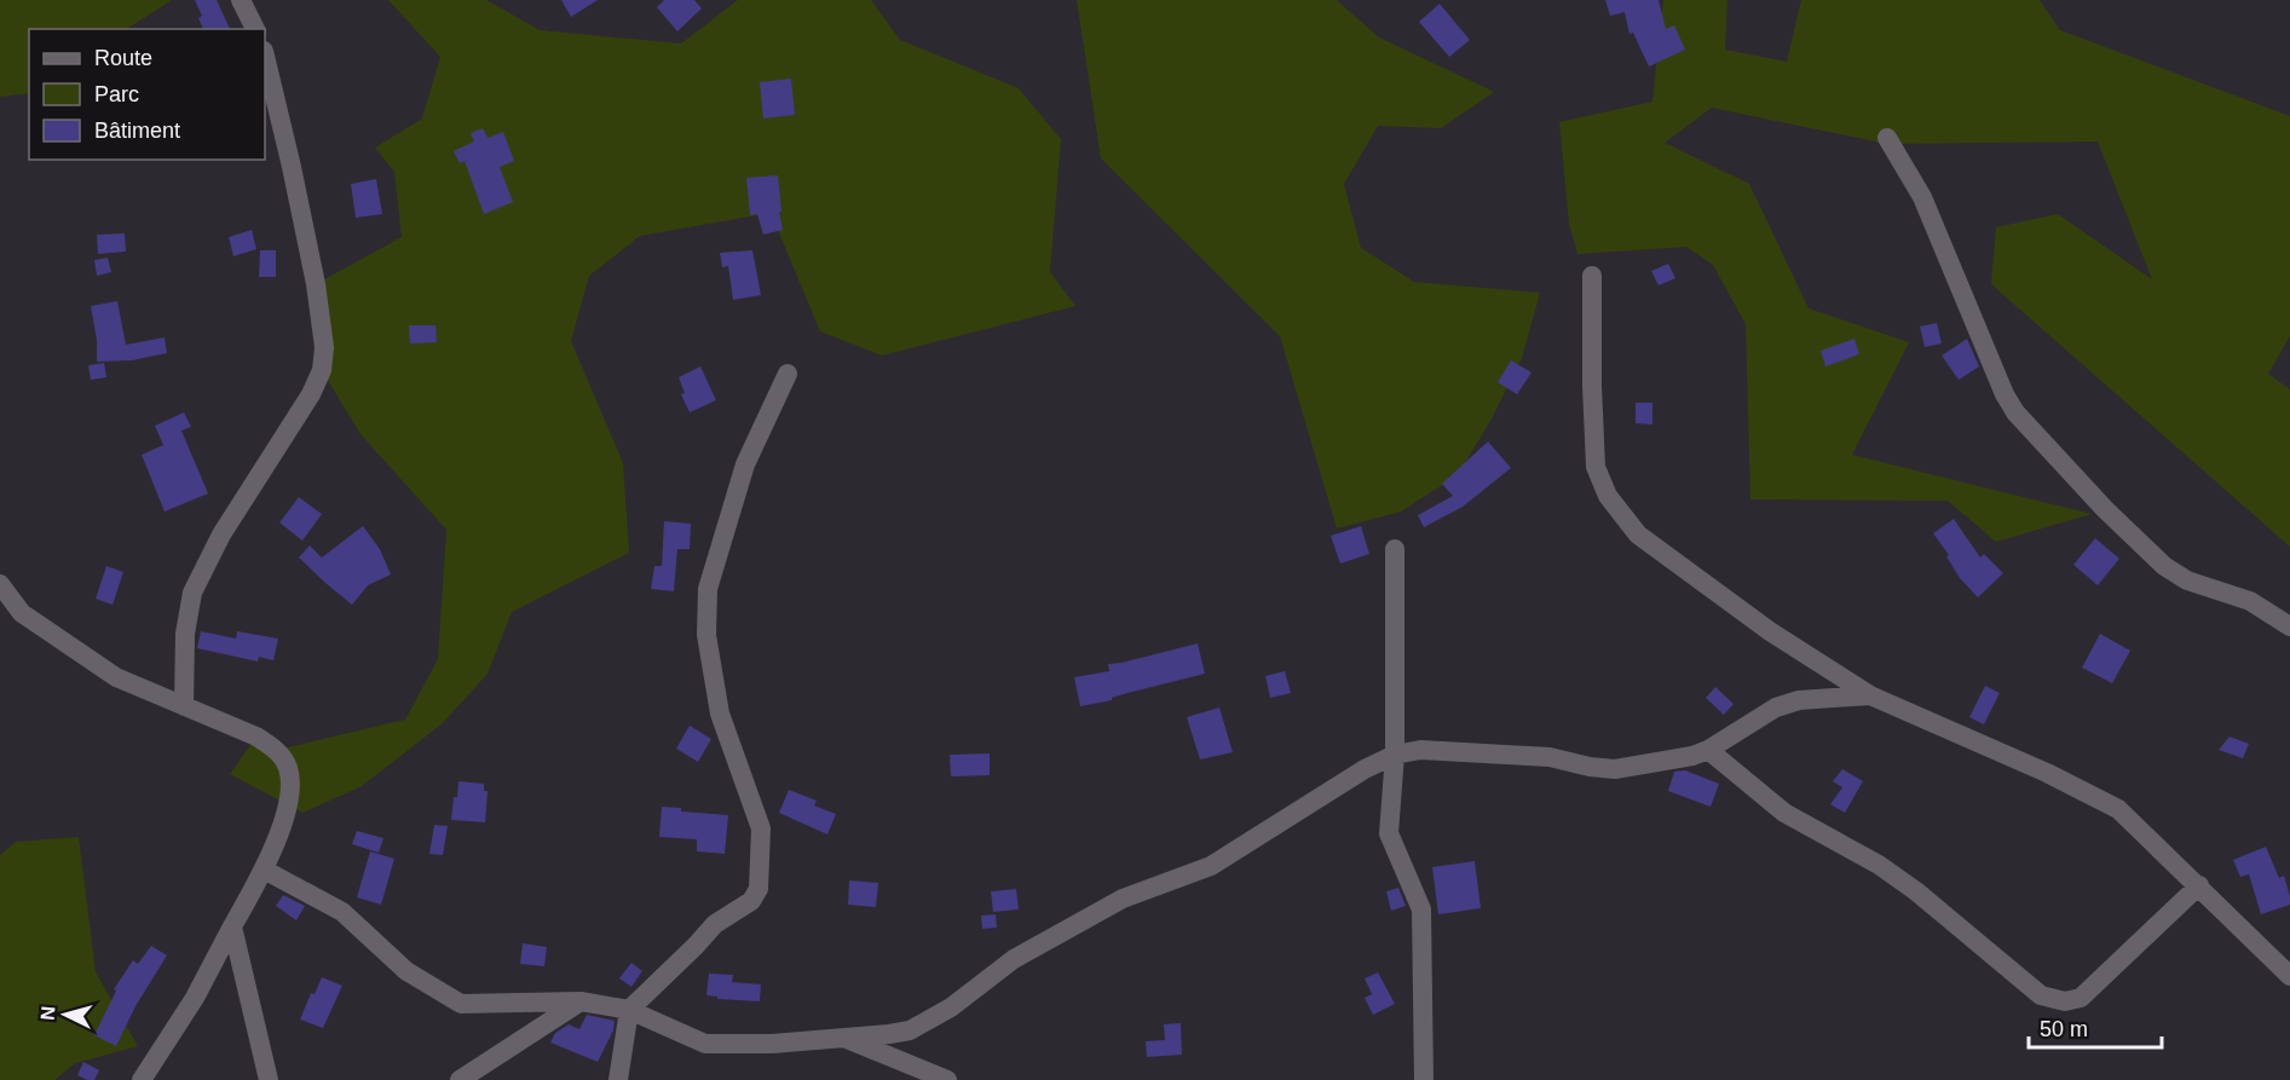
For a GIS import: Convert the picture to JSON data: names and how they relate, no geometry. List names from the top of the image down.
{
  "legend": ["Route", "Parc", "Bâtiment"],
  "scale_bar": "50 m",
  "north": "left"
}
